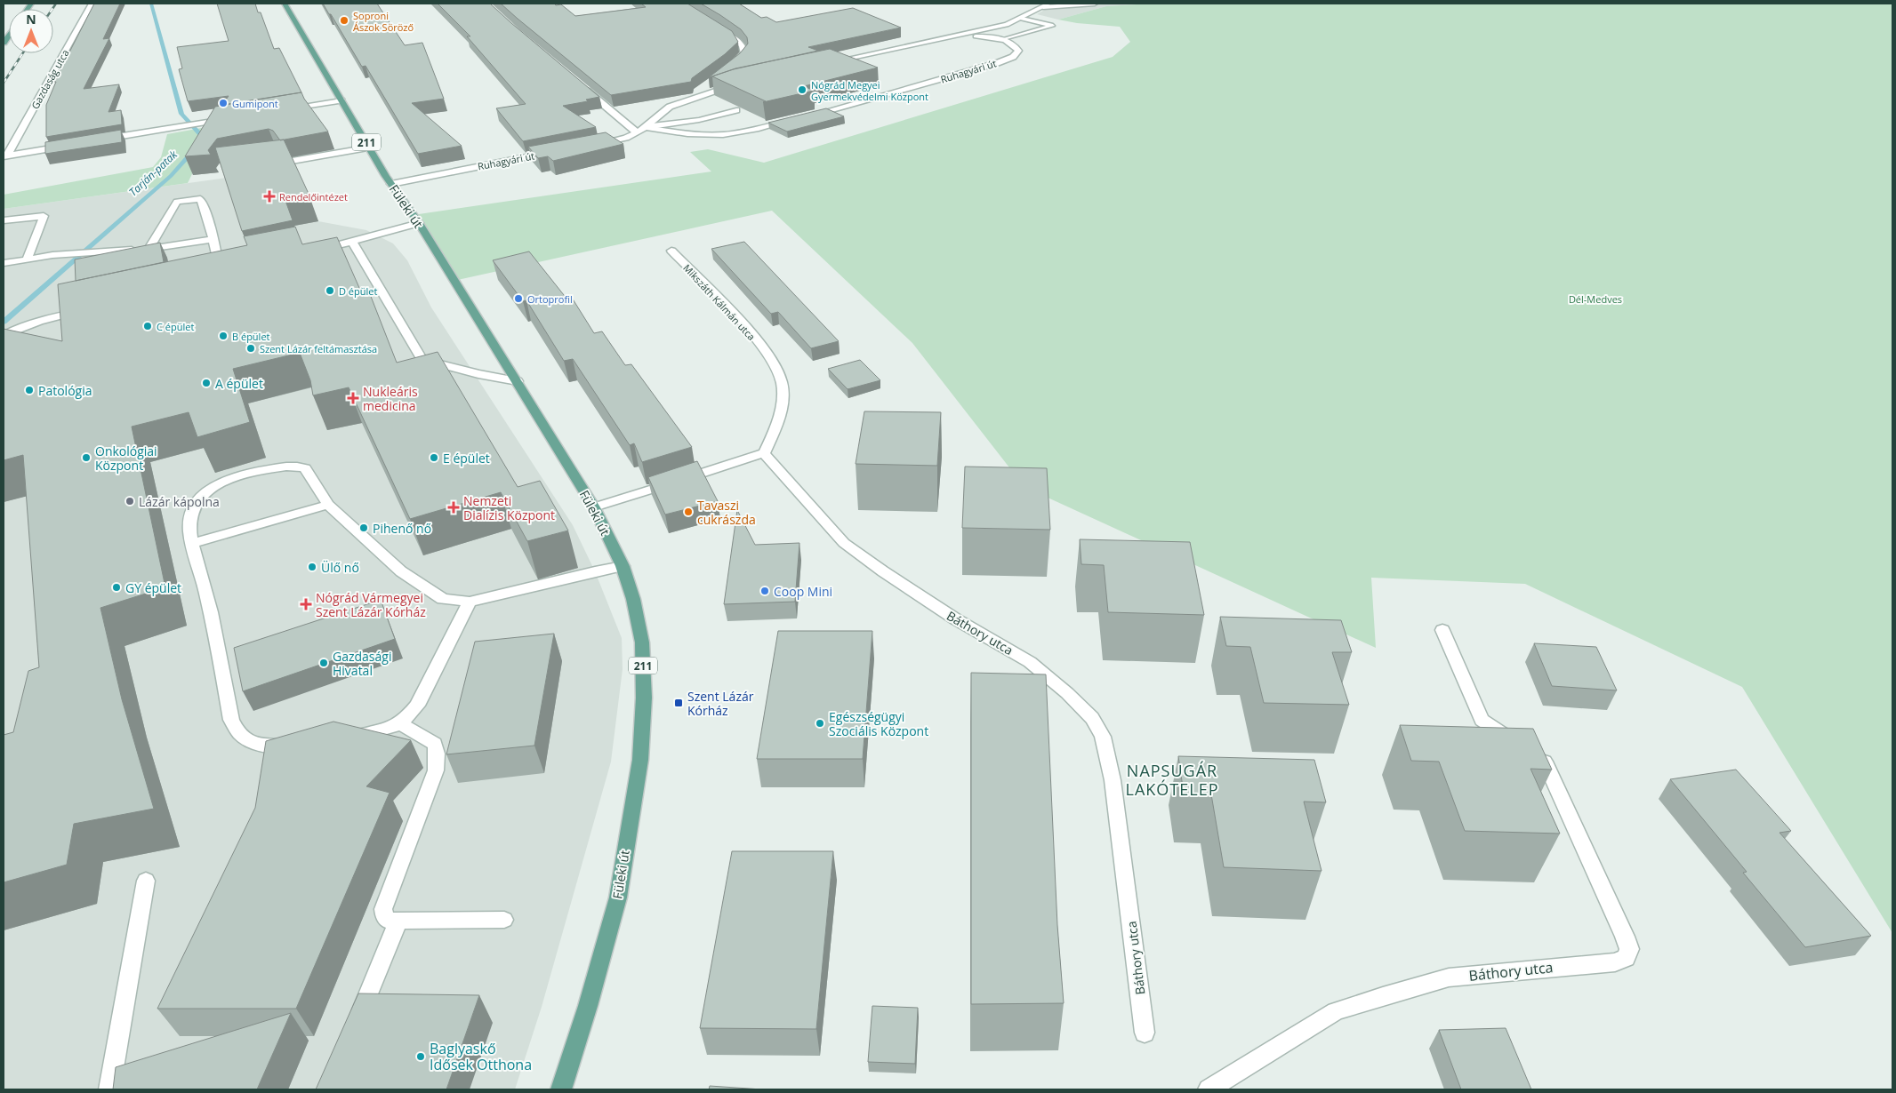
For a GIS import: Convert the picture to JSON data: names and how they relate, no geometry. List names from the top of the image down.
{
  "streets": {
    "main road": ["211", "Füleki út"],
    "street": [
      "Ruhagyári út",
      "Gazdaság utca",
      "Mikszáth Kálmán utca",
      "Báthory utca"
    ]
  },
  "crossings": [
    ["Ruhagyári út", "Füleki út"],
    ["Mikszáth Kálmán utca", "Báthory utca"]
  ],
  "districts": ["NAPSUGÁR LAKÓTELEP"],
  "water": ["Tarján-patak"],
  "parks": ["Dél-Medves"],
  "places": {
    "other": [
      "Soproni Ászok Söröző",
      "Nógrád Megyei Gyermekvédelmi Központ",
      "Gumipont",
      "D épület",
      "Ortoprofil",
      "C épület",
      "B épület",
      "Szent Lázár feltámasztása",
      "A épület",
      "Patológia",
      "Onkológiai Központ",
      "E épület",
      "Lázár kápolna",
      "Tavaszi cukrászda",
      "Pihenő nő",
      "Ülő nő",
      "GY épület",
      "Coop Mini",
      "Gazdasági Hivatal",
      "Egészségügyi Szociális Központ",
      "Baglyaskő Idősek Otthona"
    ],
    "health": [
      "Rendelőintézet",
      "Nukleáris medicina",
      "Nemzeti Dialízis Központ",
      "Nógrád Vármegyei Szent Lázár Kórház"
    ],
    "transit": ["Szent Lázár Kórház"]
  },
  "north": "top"
}
